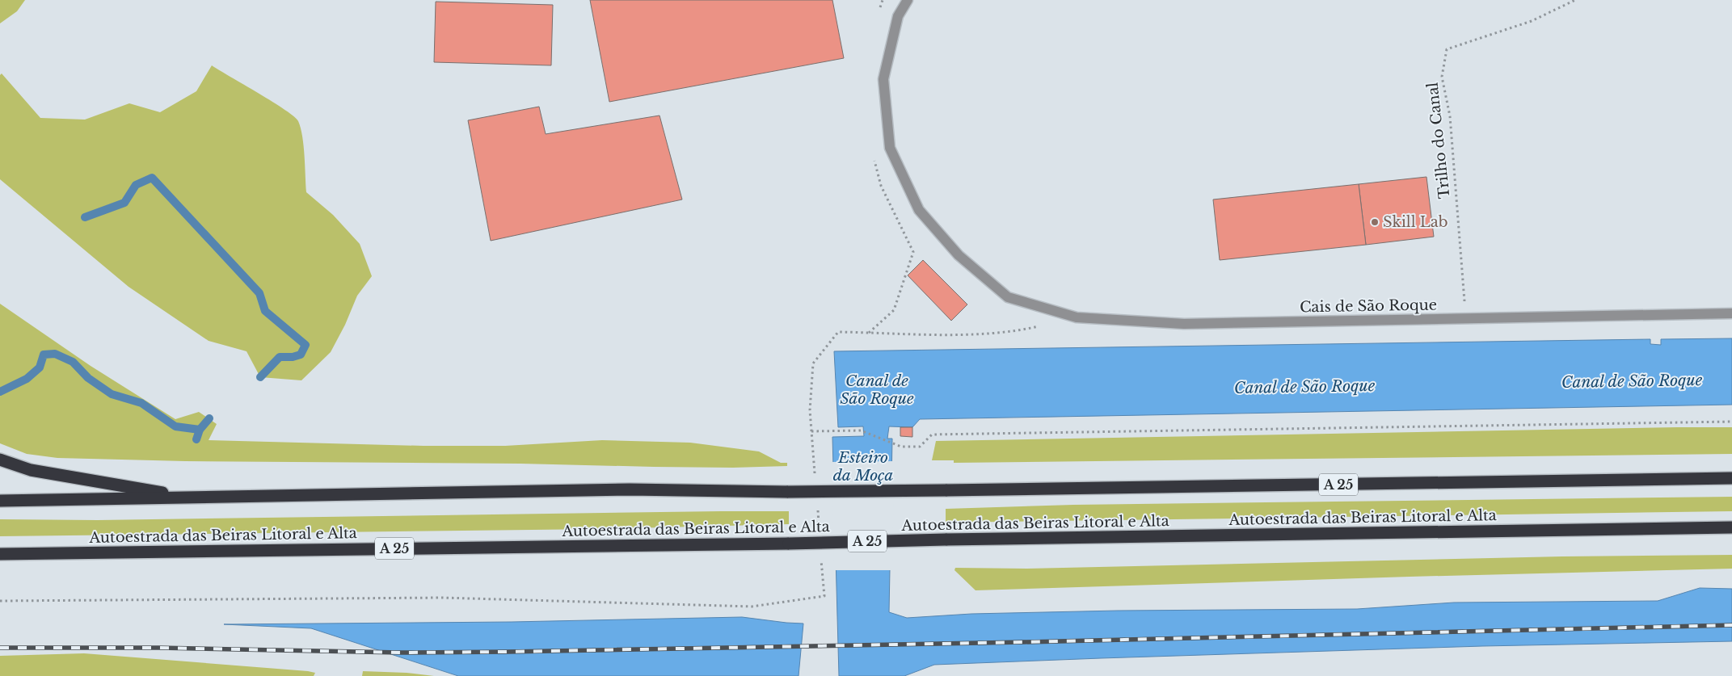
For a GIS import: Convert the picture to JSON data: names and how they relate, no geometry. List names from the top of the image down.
{
  "streets": {
    "highway": ["A 25", "Autoestrada das Beiras Litoral e Alta"],
    "street": ["Cais de São Roque"],
    "path": ["Trilho do Canal"]
  },
  "crossings": [
    ["Trilho do Canal", "Cais de São Roque"]
  ],
  "water": ["Canal de São Roque", "Esteiro da Moça"],
  "places": ["Skill Lab"]
}
